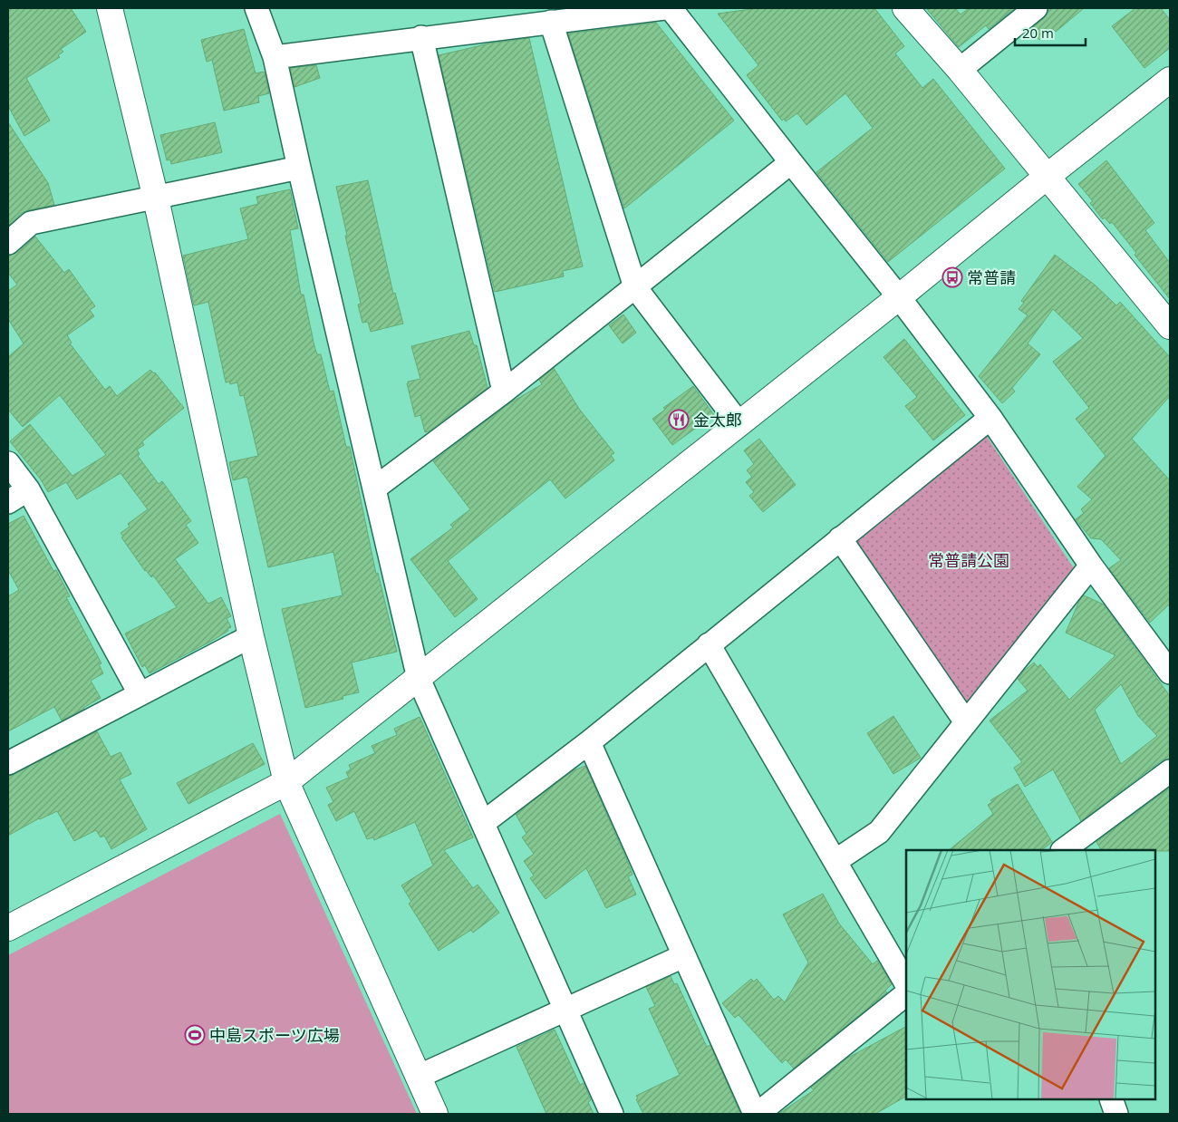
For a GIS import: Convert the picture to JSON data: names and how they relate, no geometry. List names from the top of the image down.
{
  "parks": ["常普請公園"],
  "places": {
    "bus stop": ["常普請"],
    "restaurant": ["金太郎"],
    "sports": ["中島スポーツ広場"]
  },
  "scale_bar": "20 m"
}
